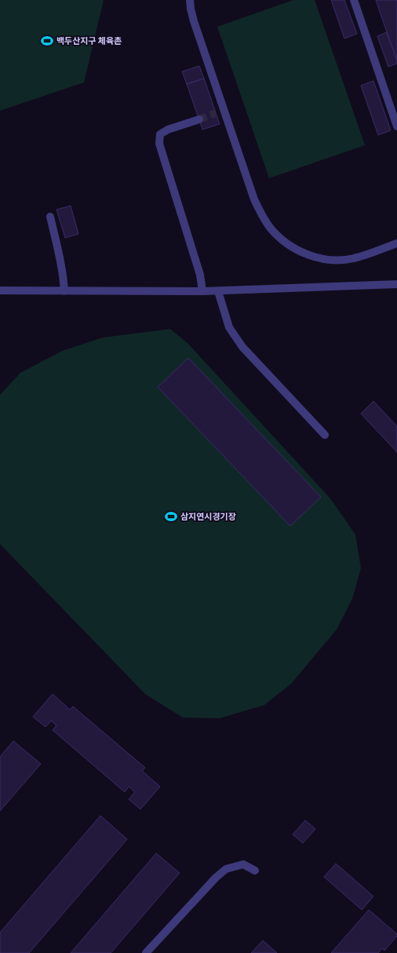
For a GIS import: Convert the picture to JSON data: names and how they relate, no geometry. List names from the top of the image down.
{
  "places": {
    "sports": ["백두산지구 체육촌", "삼지연시경기장"]
  }
}
